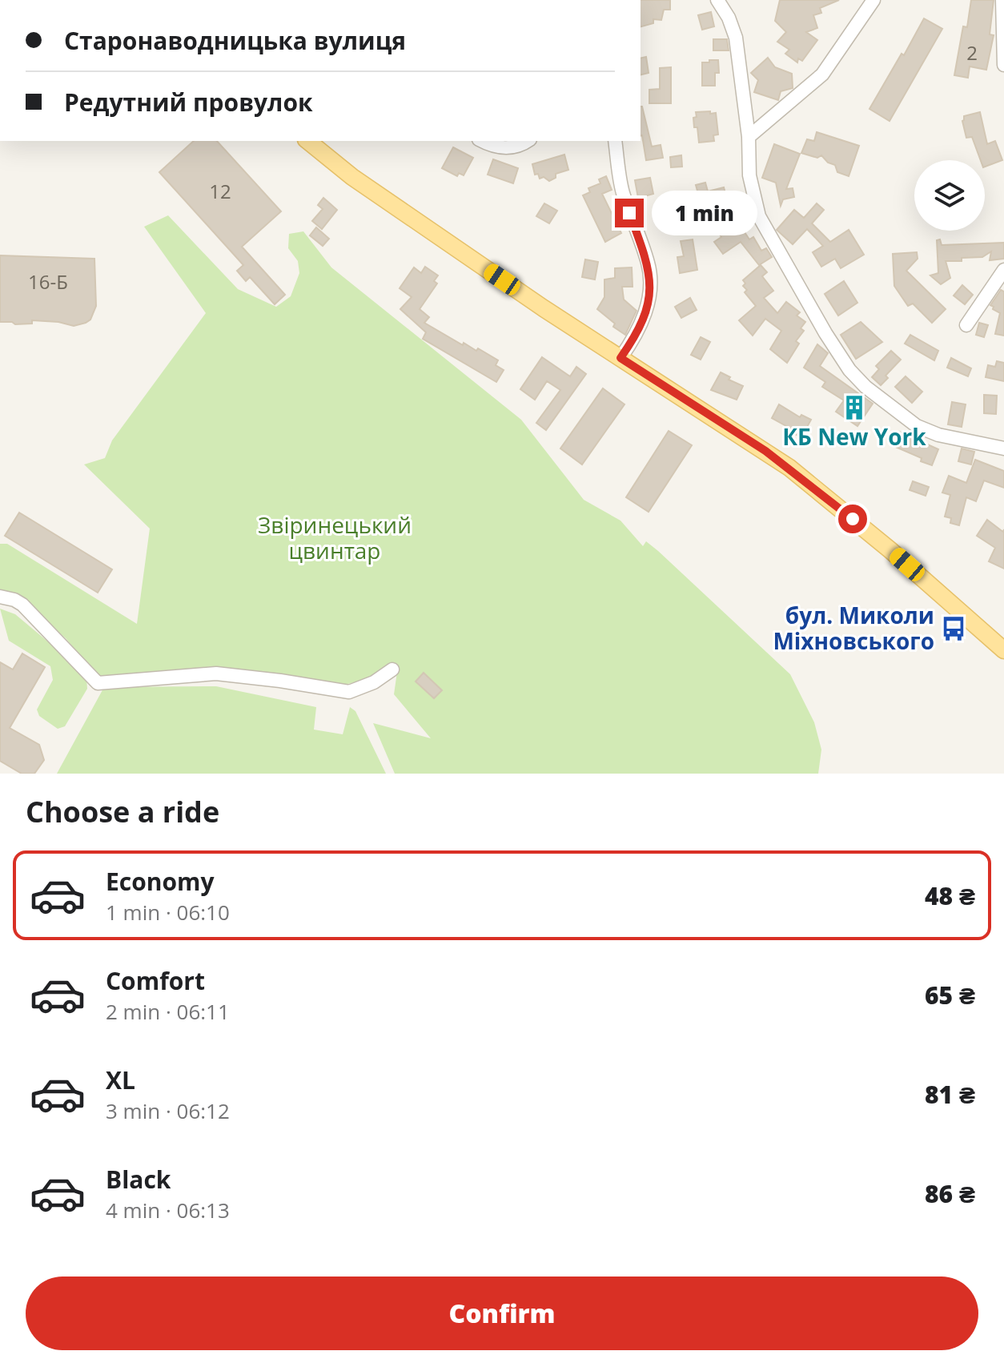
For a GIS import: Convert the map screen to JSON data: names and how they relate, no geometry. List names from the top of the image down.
{
  "parks": ["Звіринецький цвинтар"],
  "places": {
    "building": ["КБ New York"],
    "bus stop": ["бул. Миколи Міхновського"]
  },
  "house_numbers": ["2", "12", "16-Б"],
  "page": {
    "banner": ["Старонаводницька вулиця", "Редутний провулок"],
    "bubble": "1 min",
    "heading": "Choose a ride",
    "list": [
      {
        "name": "Economy",
        "note": "1 min · 06:10",
        "value": "48 ₴"
      },
      {
        "name": "Comfort",
        "note": "2 min · 06:11",
        "value": "65 ₴"
      },
      {
        "name": "XL",
        "note": "3 min · 06:12",
        "value": "81 ₴"
      },
      {
        "name": "Black",
        "note": "4 min · 06:13",
        "value": "86 ₴"
      }
    ],
    "buttons": "Confirm"
  }
}
